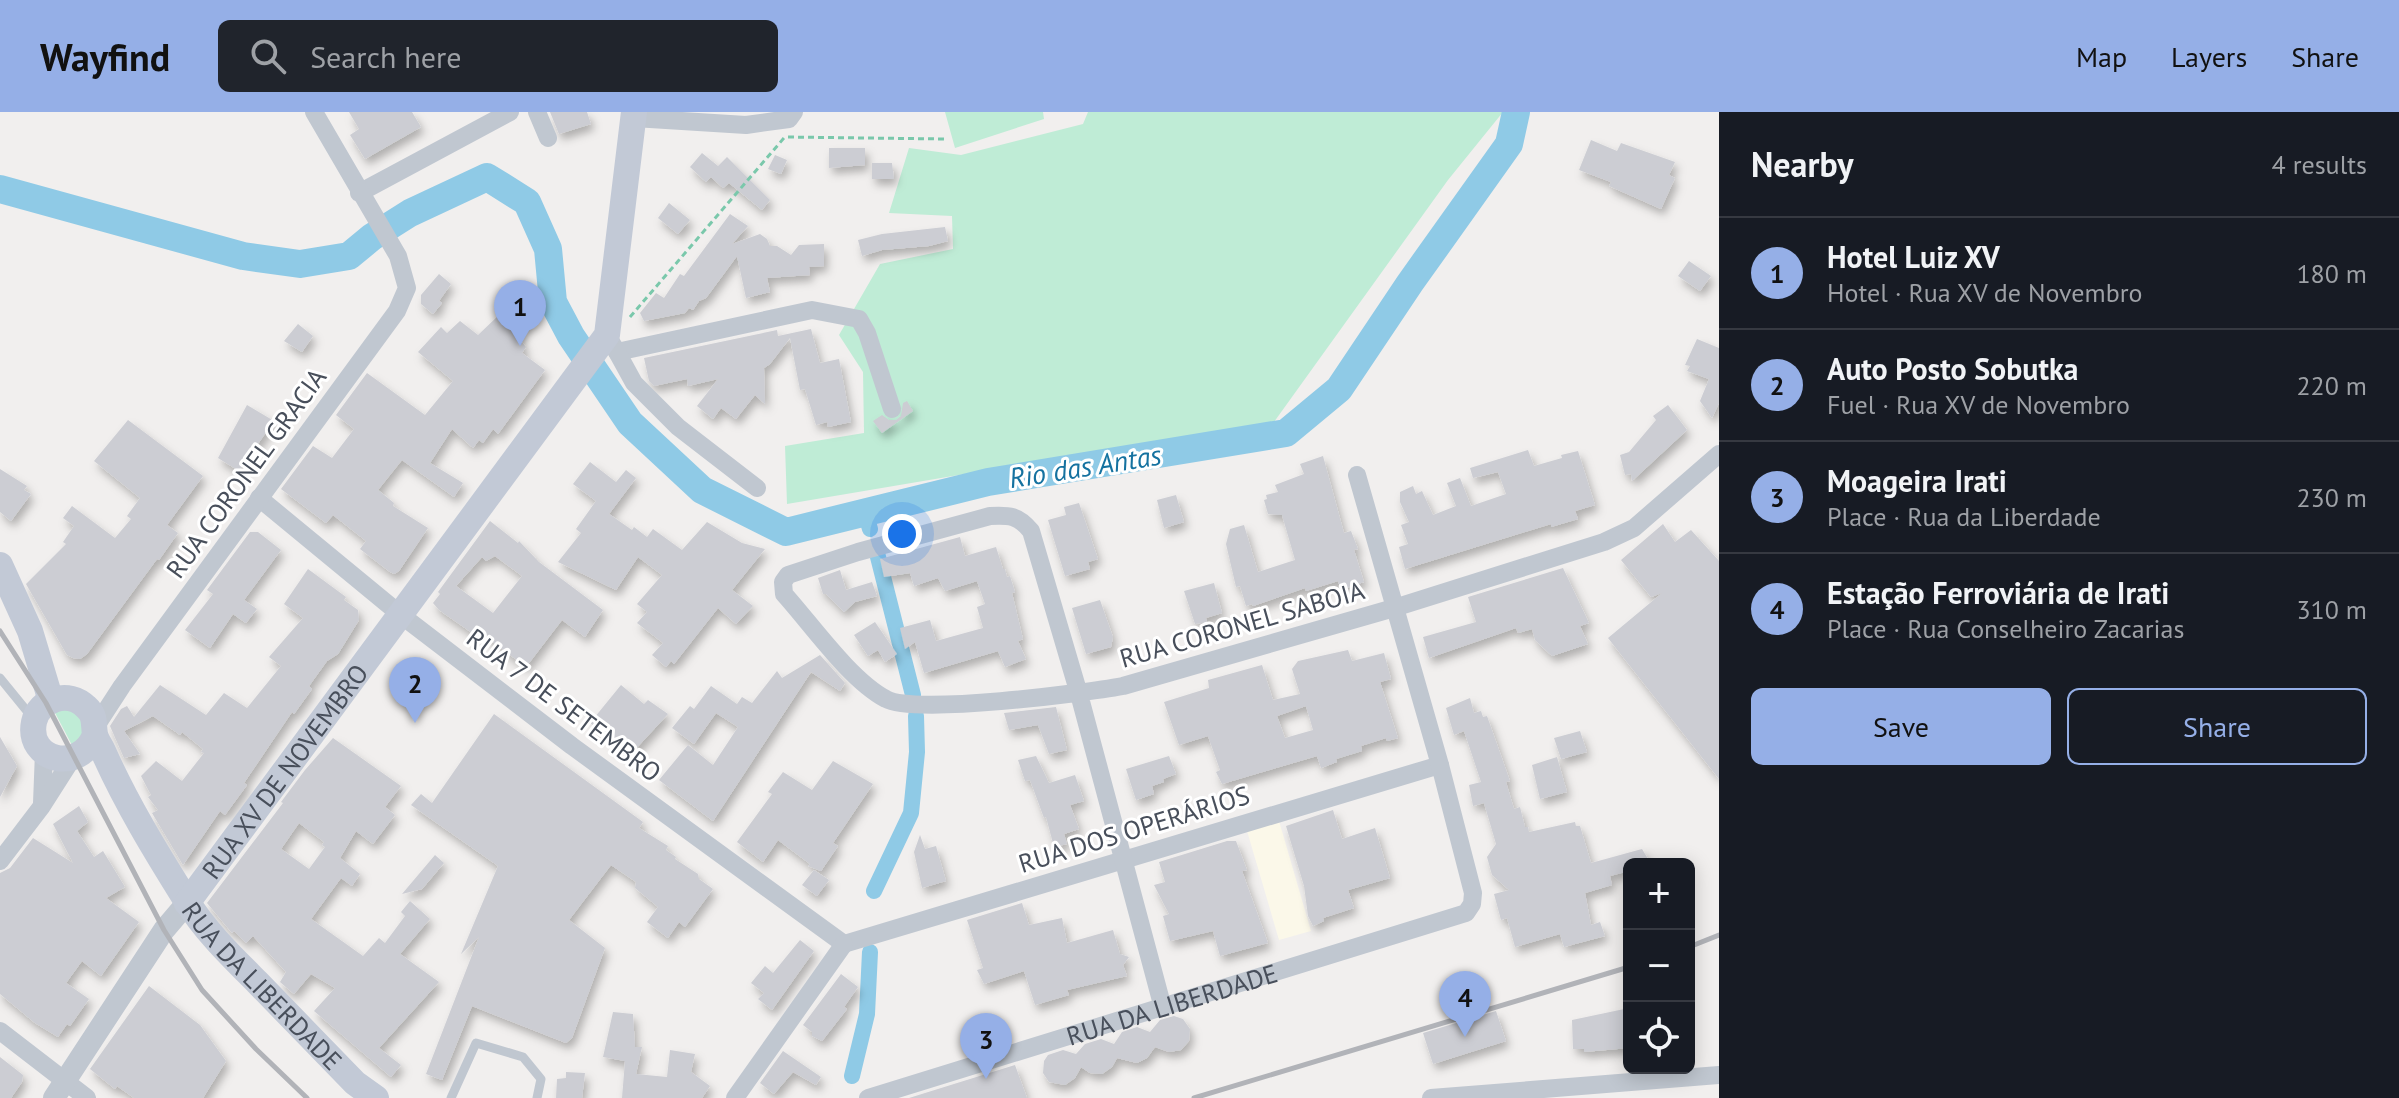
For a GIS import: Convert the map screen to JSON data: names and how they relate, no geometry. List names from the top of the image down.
{
  "streets": {
    "main road": ["RUA XV DE NOVEMBRO", "RUA DA LIBERDADE"],
    "street": [
      "RUA CORONEL GRACIA",
      "RUA CORONEL SABOIA",
      "RUA 7 DE SETEMBRO",
      "RUA DOS OPERÁRIOS"
    ]
  },
  "crossings": [
    ["RUA CORONEL GRACIA", "RUA 7 DE SETEMBRO"],
    ["RUA CORONEL GRACIA", "RUA DA LIBERDADE"],
    ["RUA 7 DE SETEMBRO", "RUA XV DE NOVEMBRO"],
    ["RUA 7 DE SETEMBRO", "RUA DOS OPERÁRIOS"],
    ["RUA XV DE NOVEMBRO", "RUA DA LIBERDADE"],
    ["RUA DOS OPERÁRIOS", "RUA DA LIBERDADE"]
  ],
  "water": ["Rio das Antas"],
  "page": {
    "header": "Wayfind",
    "search": "Search here",
    "nav": ["Map", "Layers", "Share"],
    "heading": ["Nearby", "4 results"],
    "list": [
      {
        "mark": "1",
        "name": "Hotel Luiz XV",
        "note": "Hotel · Rua XV de Novembro",
        "value": "180 m"
      },
      {
        "mark": "2",
        "name": "Auto Posto Sobutka",
        "note": "Fuel · Rua XV de Novembro",
        "value": "220 m"
      },
      {
        "mark": "3",
        "name": "Moageira Irati",
        "note": "Place · Rua da Liberdade",
        "value": "230 m"
      },
      {
        "mark": "4",
        "name": "Estação Ferroviária de Irati",
        "note": "Place · Rua Conselheiro Zacarias",
        "value": "310 m"
      }
    ],
    "pins": [
      "1",
      "2",
      "4",
      "3"
    ],
    "buttons": ["Save", "Share"],
    "map_buttons": ["+", "−"]
  }
}
